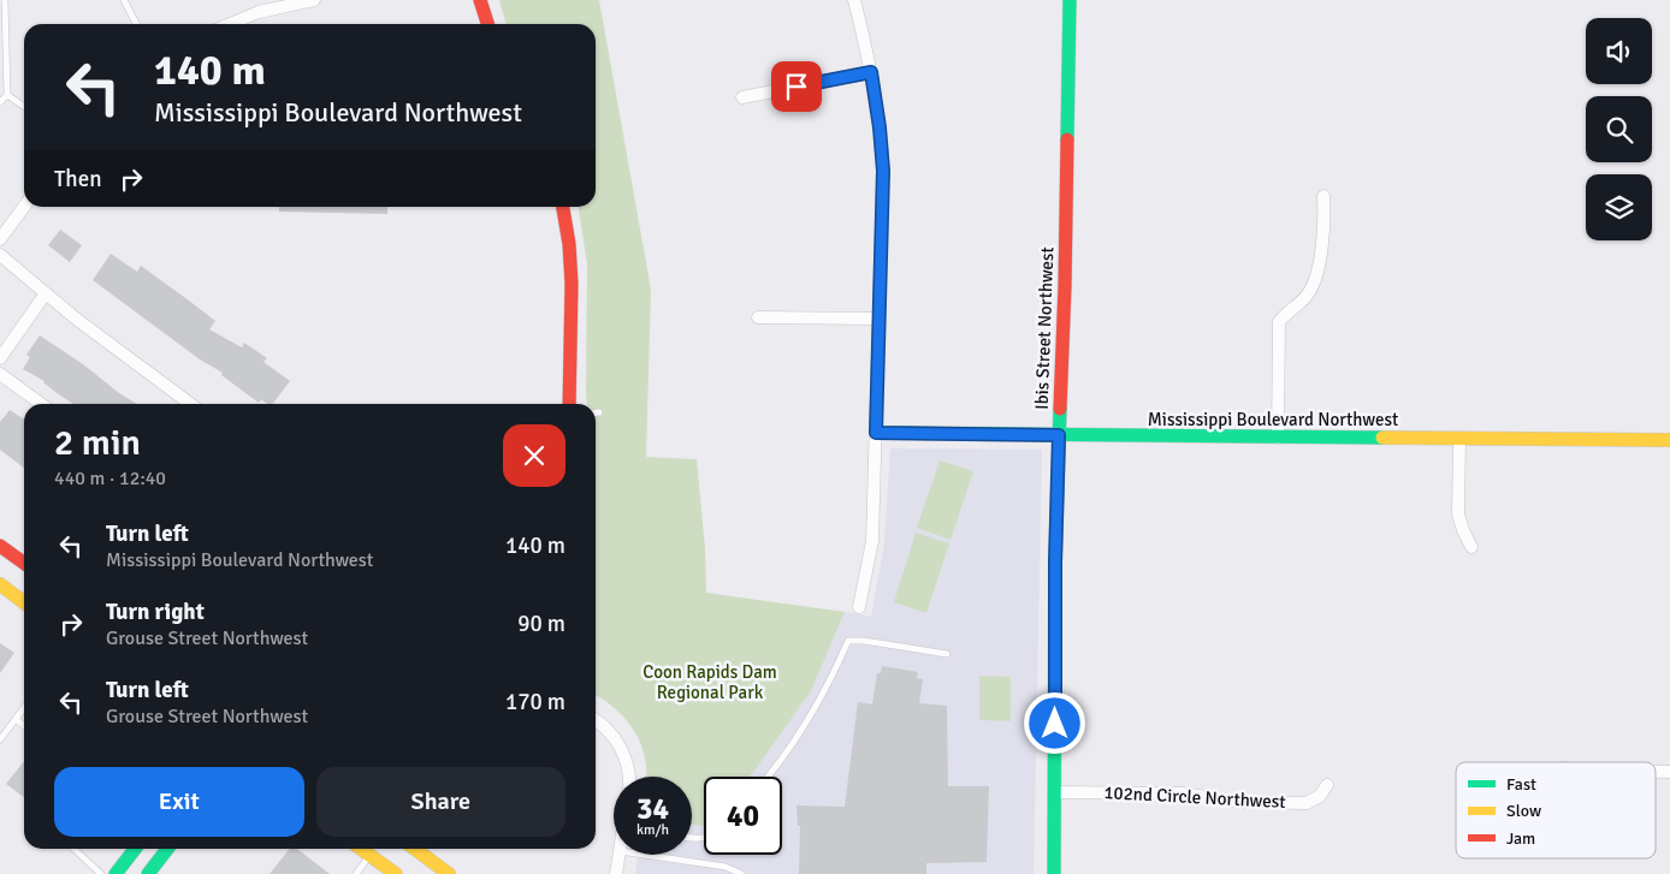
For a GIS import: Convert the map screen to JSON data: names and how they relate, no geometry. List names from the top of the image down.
{
  "streets": {
    "street": ["Ibis Street Northwest", "Mississippi Boulevard Northwest", "102nd Circle Northwest"]
  },
  "crossings": [
    ["Ibis Street Northwest", "Mississippi Boulevard Northwest"],
    ["Ibis Street Northwest", "102nd Circle Northwest"]
  ],
  "parks": ["Coon Rapids Dam Regional Park"],
  "legend": ["Fast", "Slow", "Jam"],
  "page": {
    "turn": ["140 m", "Mississippi Boulevard Northwest"],
    "then": "Then",
    "heading": ["2 min", "440 m · 12:40"],
    "list": [
      {
        "name": "Turn left",
        "note": "Mississippi Boulevard Northwest",
        "value": "140 m"
      },
      {
        "name": "Turn right",
        "note": "Grouse Street Northwest",
        "value": "90 m"
      },
      {
        "name": "Turn left",
        "note": "Grouse Street Northwest",
        "value": "170 m"
      }
    ],
    "buttons": ["Exit", "Share"],
    "speed": "34 km/h",
    "limit": "40"
  }
}
